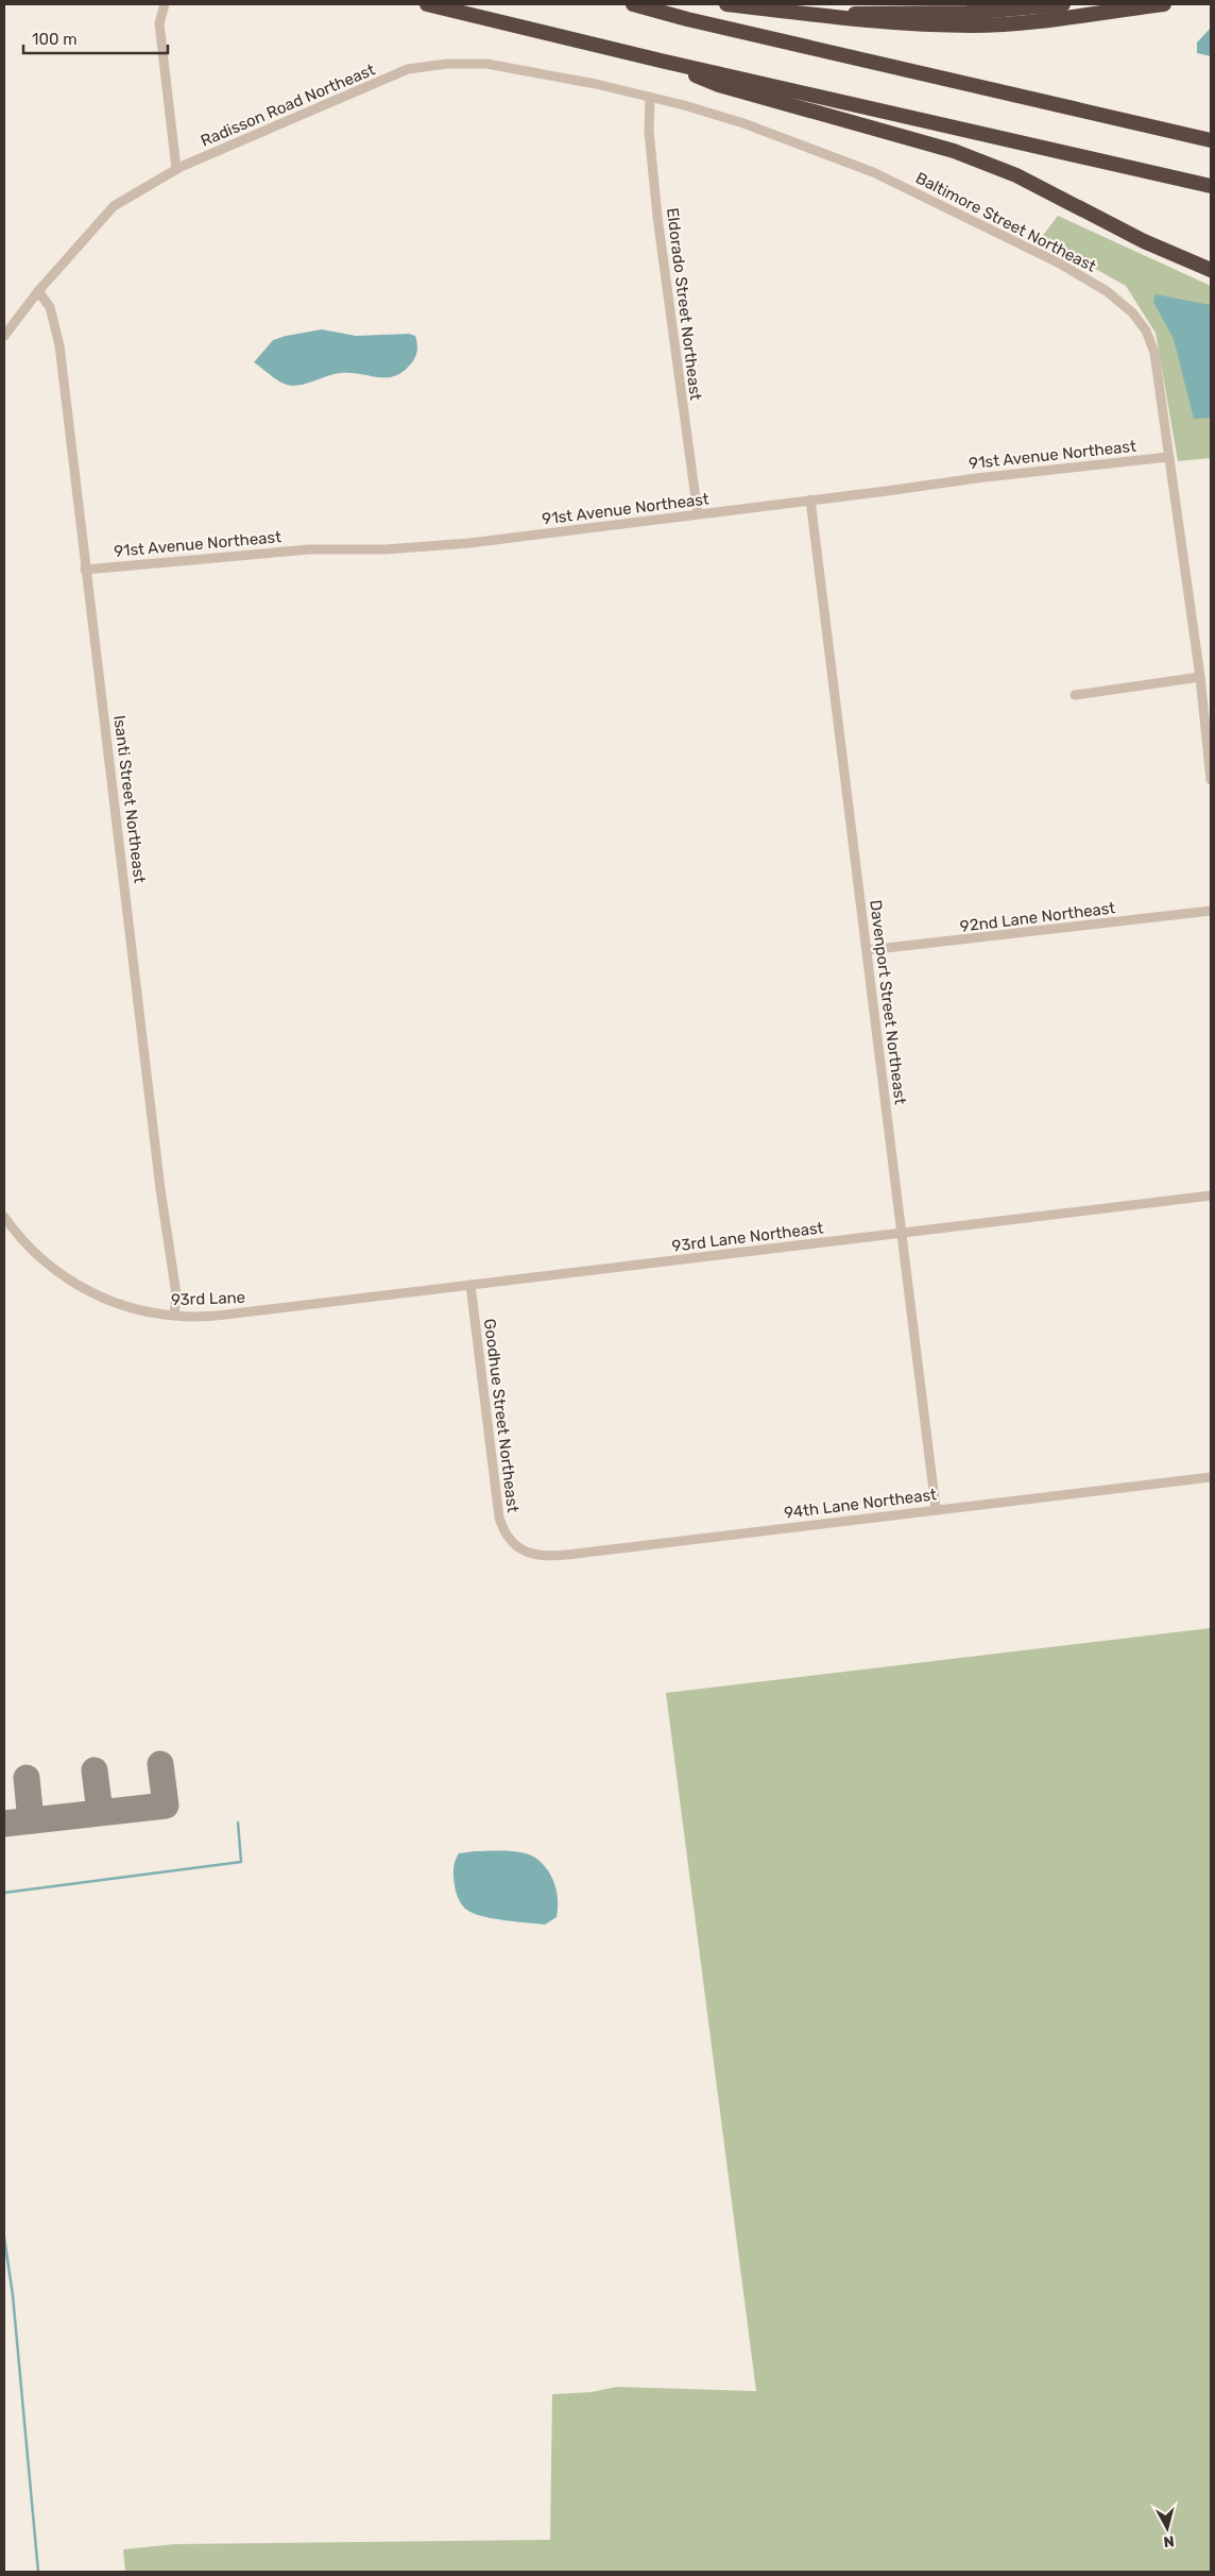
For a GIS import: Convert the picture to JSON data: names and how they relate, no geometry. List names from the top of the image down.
{
  "streets": {
    "street": [
      "Radisson Road Northeast",
      "Baltimore Street Northeast",
      "Eldorado Street Northeast",
      "91st Avenue Northeast",
      "Isanti Street Northeast",
      "92nd Lane Northeast",
      "Davenport Street Northeast",
      "93rd Lane Northeast",
      "93rd Lane",
      "Goodhue Street Northeast",
      "94th Lane Northeast"
    ]
  },
  "crossings": [
    ["Radisson Road Northeast", "Baltimore Street Northeast"],
    ["Radisson Road Northeast", "Eldorado Street Northeast"],
    ["Radisson Road Northeast", "Isanti Street Northeast"],
    ["Baltimore Street Northeast", "Eldorado Street Northeast"],
    ["Baltimore Street Northeast", "91st Avenue Northeast"],
    ["Eldorado Street Northeast", "91st Avenue Northeast"],
    ["91st Avenue Northeast", "Isanti Street Northeast"],
    ["91st Avenue Northeast", "Davenport Street Northeast"],
    ["Isanti Street Northeast", "93rd Lane"],
    ["92nd Lane Northeast", "Davenport Street Northeast"],
    ["Davenport Street Northeast", "93rd Lane Northeast"],
    ["Davenport Street Northeast", "94th Lane Northeast"],
    ["93rd Lane Northeast", "93rd Lane"],
    ["93rd Lane Northeast", "Goodhue Street Northeast"],
    ["Goodhue Street Northeast", "94th Lane Northeast"]
  ],
  "scale_bar": "100 m",
  "north": "bottom"
}
